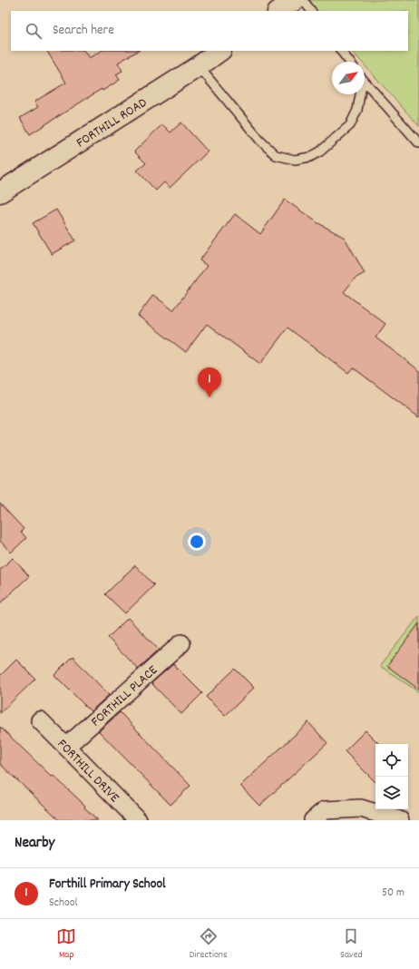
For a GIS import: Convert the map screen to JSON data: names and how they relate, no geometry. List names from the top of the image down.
{
  "streets": {
    "street": ["FORTHILL ROAD", "FORTHILL PLACE", "FORTHILL DRIVE"]
  },
  "crossings": [
    ["FORTHILL PLACE", "FORTHILL DRIVE"]
  ],
  "north": "top right",
  "page": {
    "search": "Search here",
    "pins": "1",
    "heading": "Nearby",
    "list": [
      {
        "mark": "1",
        "name": "Forthill Primary School",
        "note": "School",
        "value": "50 m"
      }
    ],
    "nav": ["Map", "Directions", "Saved"]
  }
}
